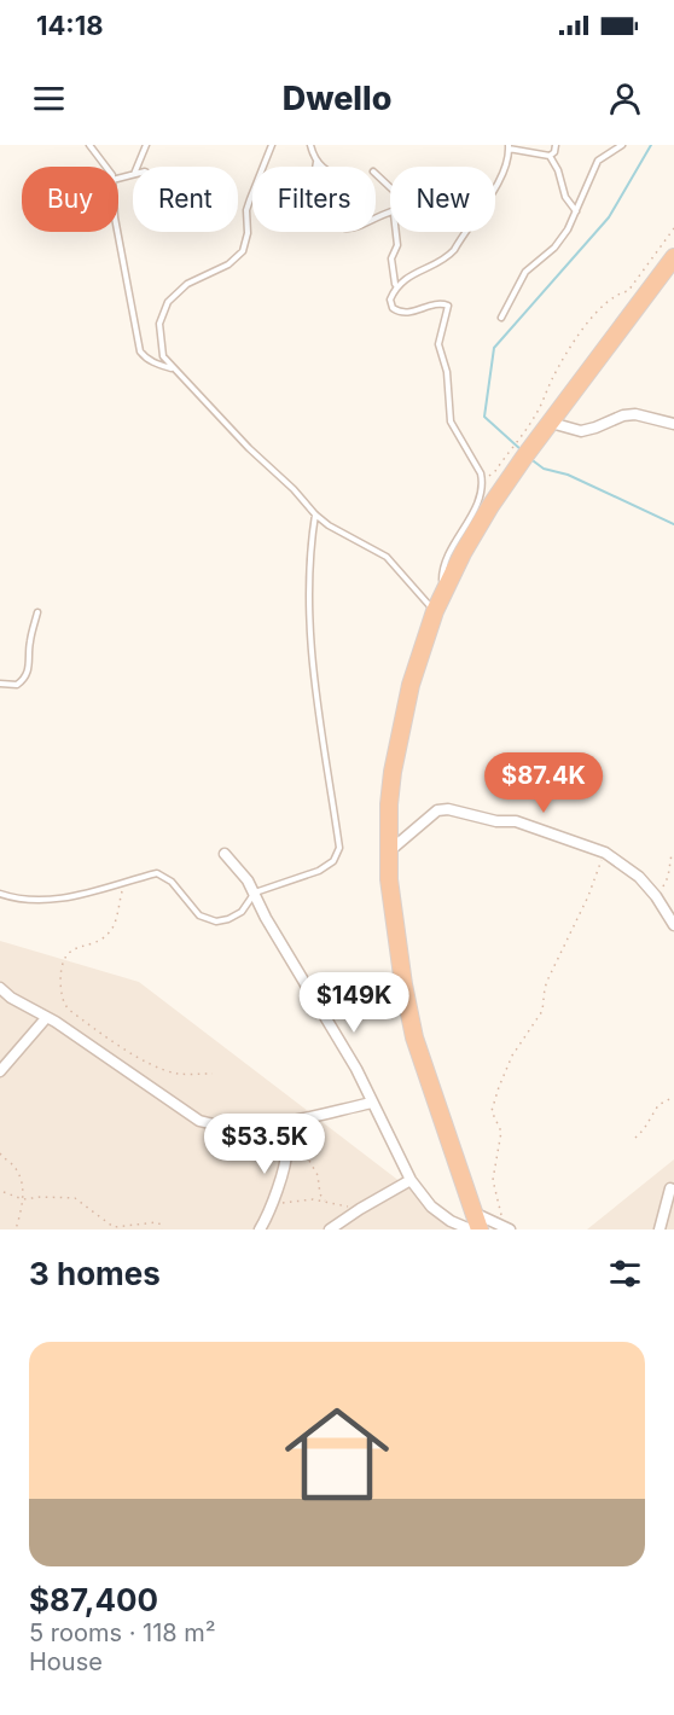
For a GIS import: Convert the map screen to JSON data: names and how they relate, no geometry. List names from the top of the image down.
{
  "page": {
    "status": "14:18",
    "header": "Dwello",
    "chip": [
      "Buy",
      "Rent",
      "Filters",
      "New"
    ],
    "price": ["$87.4K", "$149K", "$53.5K"],
    "heading": "3 homes",
    "list": [
      {
        "name": "$87,400",
        "note": "5 rooms · 118 m² · House"
      }
    ]
  }
}
